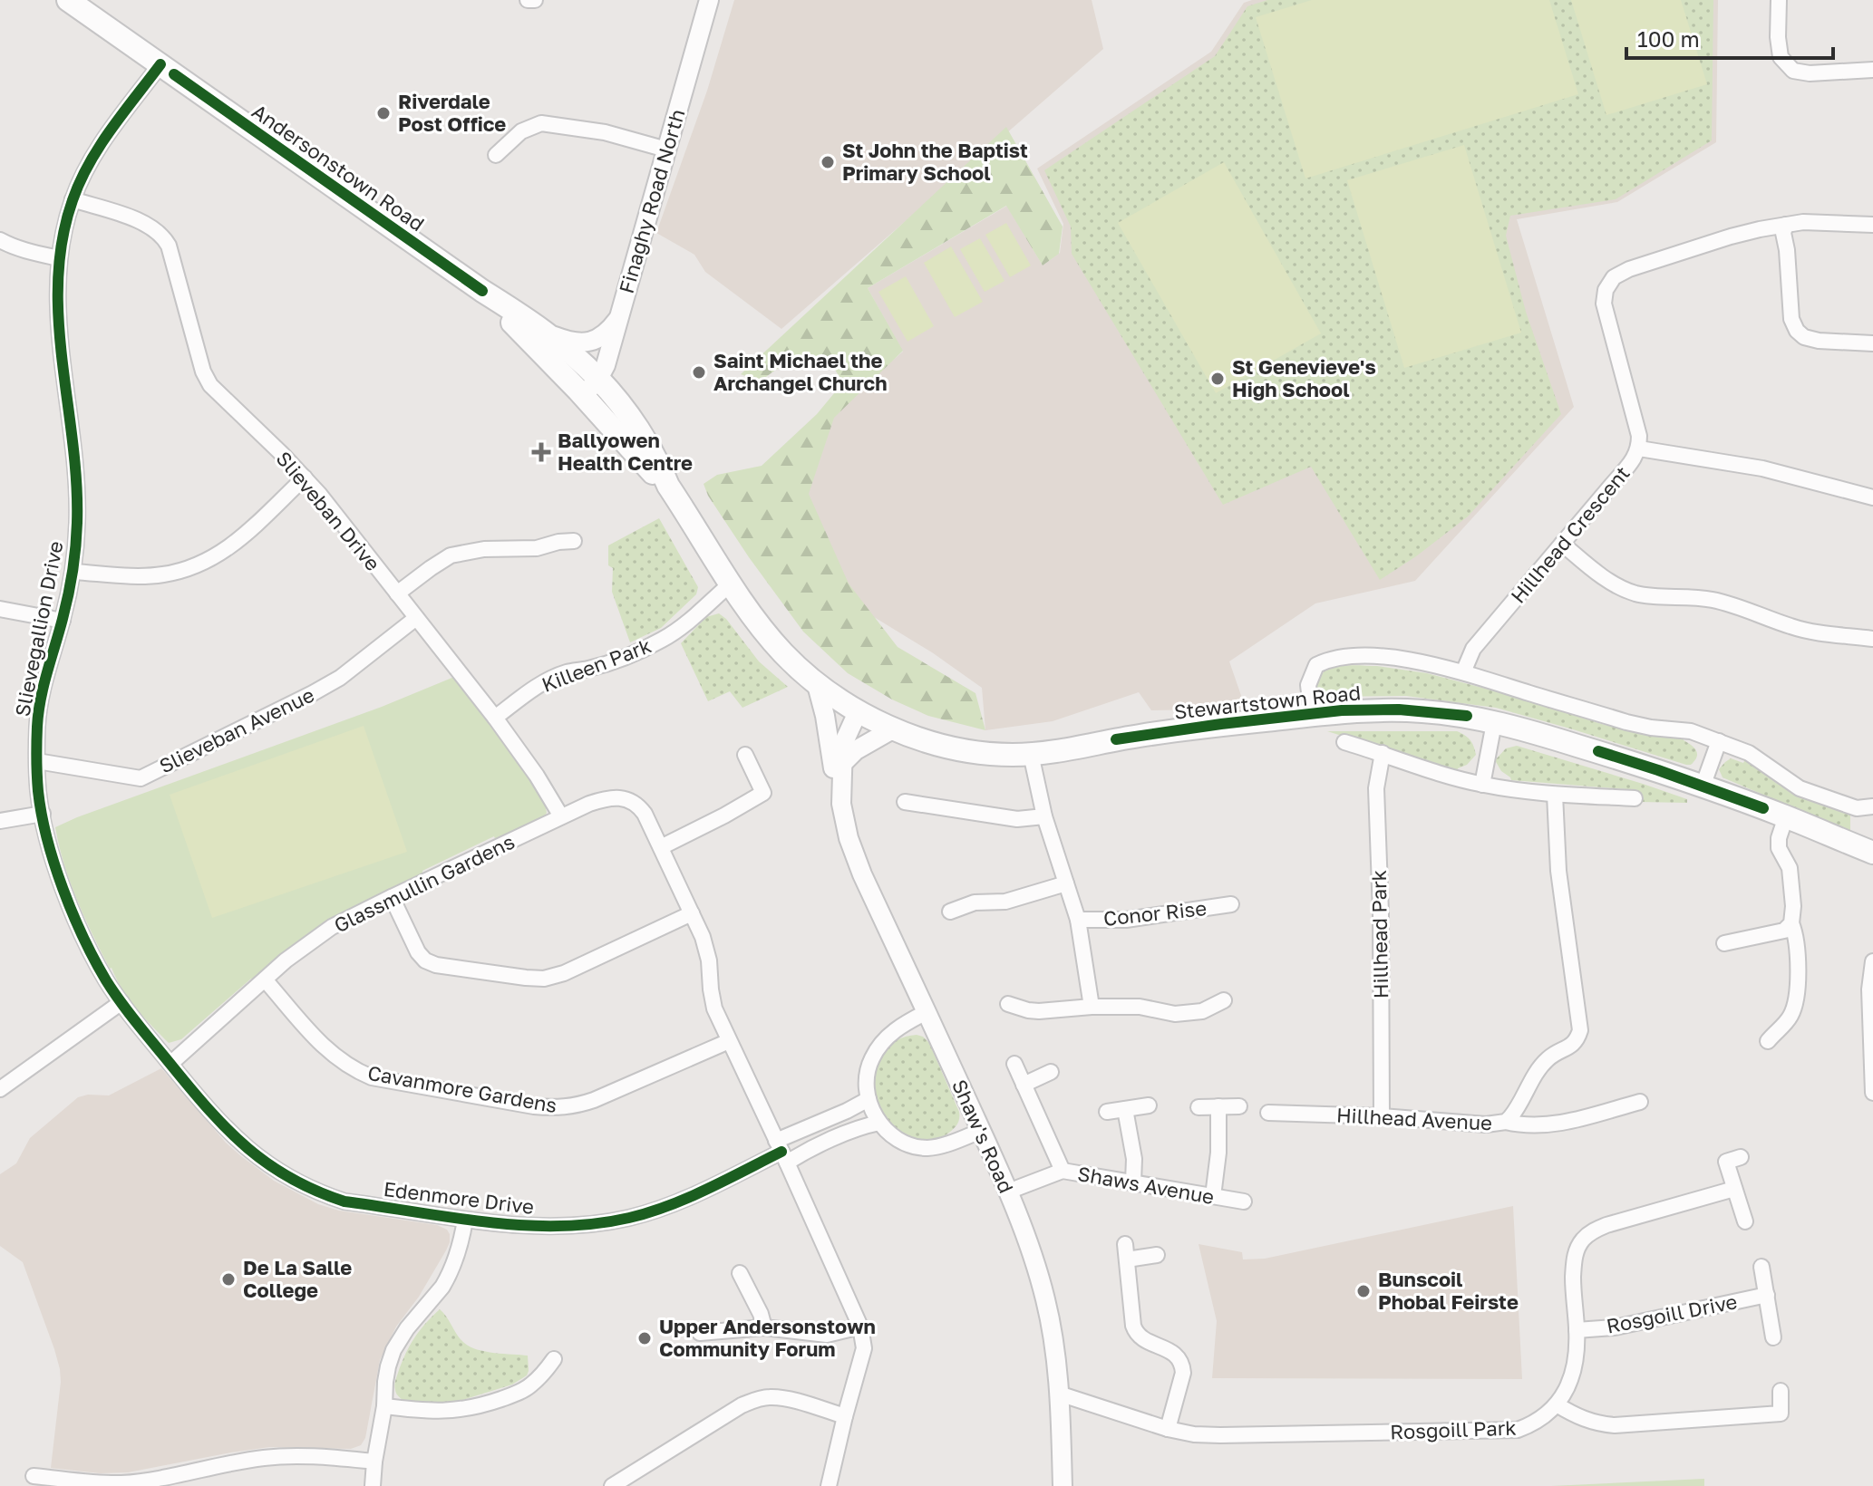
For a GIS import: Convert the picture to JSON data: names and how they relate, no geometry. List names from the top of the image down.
{
  "streets": {
    "main road": ["Andersonstown Road", "Stewartstown Road"],
    "street": [
      "Finaghy Road North",
      "Slieveban Drive",
      "Hillhead Crescent",
      "Slievegallion Drive",
      "Killeen Park",
      "Slieveban Avenue",
      "Glassmullin Gardens",
      "Conor Rise",
      "Hillhead Park",
      "Cavanmore Gardens",
      "Hillhead Avenue",
      "Shaw's Road",
      "Shaws Avenue",
      "Edenmore Drive",
      "Rosgoill Drive",
      "Rosgoill Park"
    ]
  },
  "crossings": [
    ["Andersonstown Road", "Finaghy Road North"],
    ["Andersonstown Road", "Slievegallion Drive"],
    ["Andersonstown Road", "Killeen Park"],
    ["Andersonstown Road", "Stewartstown Road"],
    ["Andersonstown Road", "Shaw's Road"],
    ["Slieveban Drive", "Slievegallion Drive"],
    ["Slieveban Drive", "Killeen Park"],
    ["Slieveban Drive", "Slieveban Avenue"],
    ["Slieveban Drive", "Glassmullin Gardens"],
    ["Slievegallion Drive", "Slieveban Avenue"],
    ["Slievegallion Drive", "Glassmullin Gardens"],
    ["Slievegallion Drive", "Edenmore Drive"],
    ["Stewartstown Road", "Conor Rise"],
    ["Stewartstown Road", "Shaw's Road"],
    ["Glassmullin Gardens", "Cavanmore Gardens"],
    ["Glassmullin Gardens", "Edenmore Drive"],
    ["Hillhead Park", "Hillhead Avenue"],
    ["Shaw's Road", "Shaws Avenue"],
    ["Shaw's Road", "Rosgoill Park"],
    ["Rosgoill Drive", "Rosgoill Park"]
  ],
  "places": {
    "other": [
      "Riverdale Post Office",
      "St John the Baptist Primary School",
      "Saint Michael the Archangel Church",
      "St Genevieve's High School",
      "De La Salle College",
      "Bunscoil Phobal Feirste",
      "Upper Andersonstown Community Forum"
    ],
    "health": ["Ballyowen Health Centre"]
  },
  "scale_bar": "100 m"
}
